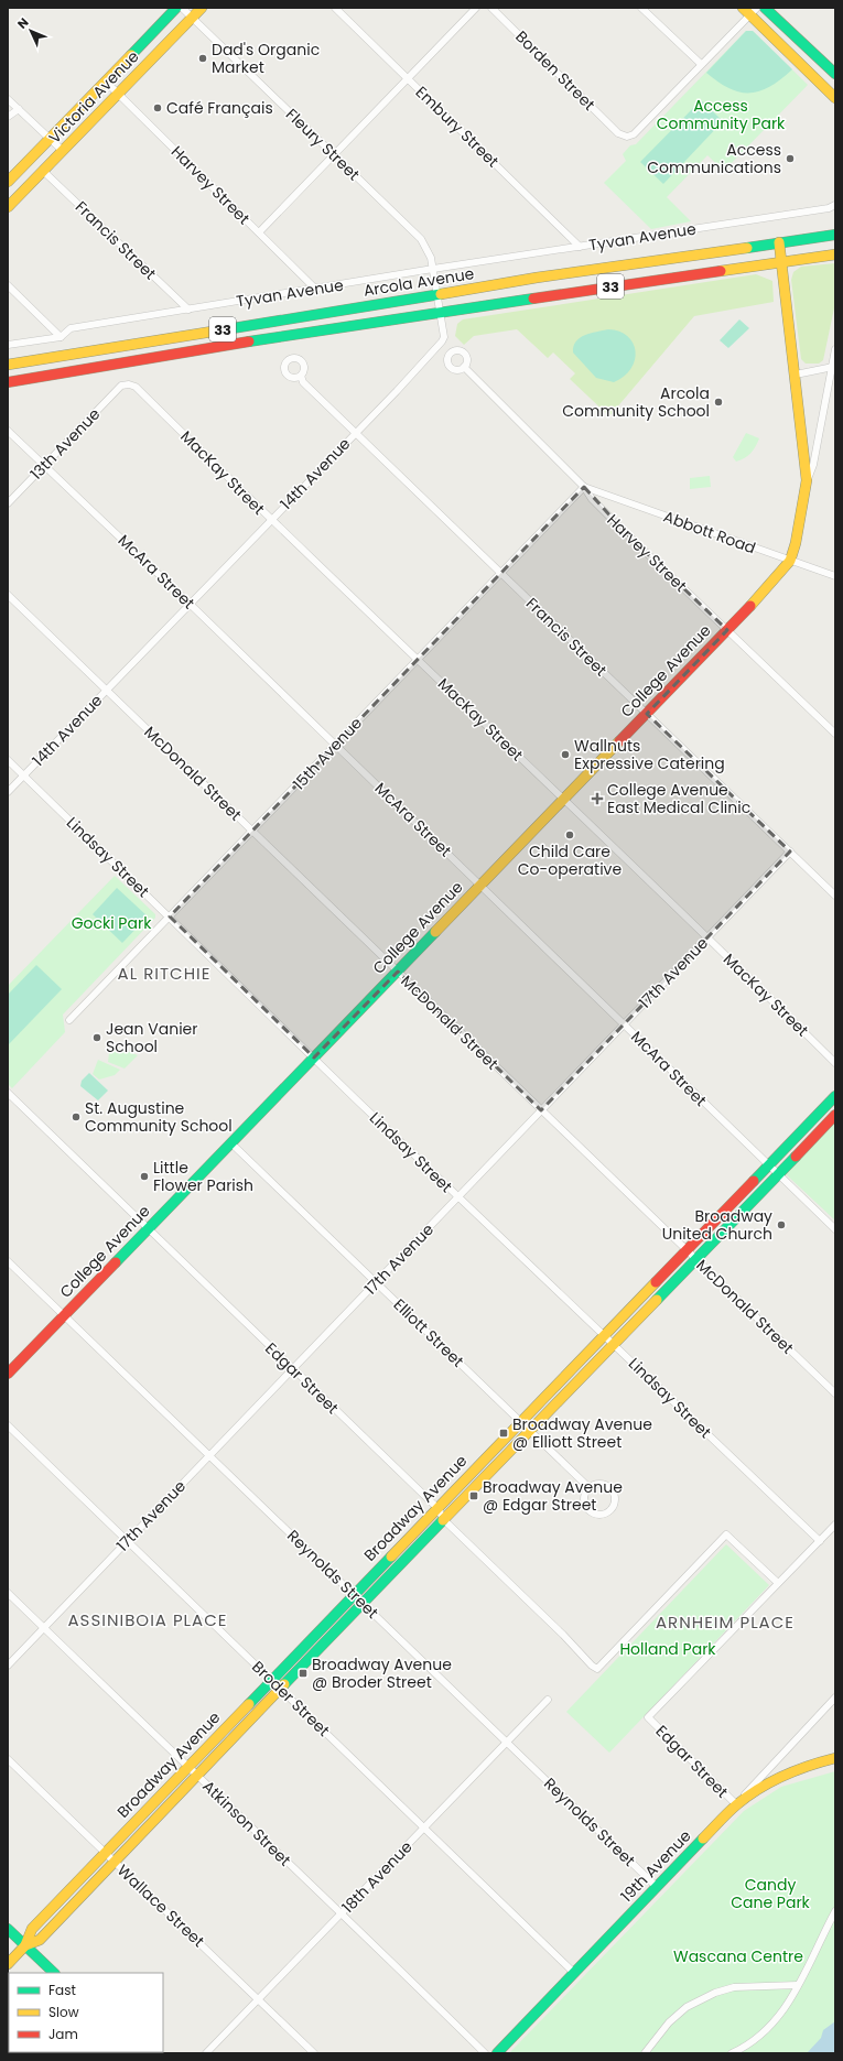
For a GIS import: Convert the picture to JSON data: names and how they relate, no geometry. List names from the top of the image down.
{
  "streets": {
    "street": [
      "Borden Street",
      "Victoria Avenue",
      "Embury Street",
      "Fleury Street",
      "Harvey Street",
      "Tyvan Avenue",
      "Francis Street",
      "Arcola Avenue",
      "33",
      "13th Avenue",
      "MacKay Street",
      "14th Avenue",
      "Abbott Road",
      "McAra Street",
      "College Avenue",
      "15th Avenue",
      "McDonald Street",
      "Lindsay Street",
      "17th Avenue",
      "Elliott Street",
      "Edgar Street",
      "Broadway Avenue",
      "Reynolds Street",
      "Broder Street",
      "Atkinson Street",
      "19th Avenue",
      "18th Avenue",
      "Wallace Street"
    ]
  },
  "crossings": [
    ["Victoria Avenue", "Fleury Street"],
    ["Victoria Avenue", "Harvey Street"],
    ["Victoria Avenue", "Francis Street"],
    ["Embury Street", "Tyvan Avenue"],
    ["Fleury Street", "Tyvan Avenue"],
    ["Fleury Street", "Arcola Avenue"],
    ["Fleury Street", "14th Avenue"],
    ["Harvey Street", "Tyvan Avenue"],
    ["Harvey Street", "Abbott Road"],
    ["Harvey Street", "College Avenue"],
    ["Harvey Street", "15th Avenue"],
    ["Tyvan Avenue", "Francis Street"],
    ["Francis Street", "14th Avenue"],
    ["Francis Street", "College Avenue"],
    ["Francis Street", "15th Avenue"],
    ["Francis Street", "17th Avenue"],
    ["Arcola Avenue", "14th Avenue"],
    ["Arcola Avenue", "College Avenue"],
    ["33", "14th Avenue"],
    ["33", "College Avenue"],
    ["13th Avenue", "MacKay Street"],
    ["13th Avenue", "McAra Street"],
    ["MacKay Street", "14th Avenue"],
    ["MacKay Street", "College Avenue"],
    ["MacKay Street", "15th Avenue"],
    ["MacKay Street", "17th Avenue"],
    ["14th Avenue", "McAra Street"],
    ["14th Avenue", "McDonald Street"],
    ["14th Avenue", "Lindsay Street"],
    ["Abbott Road", "College Avenue"],
    ["Abbott Road", "15th Avenue"],
    ["McAra Street", "College Avenue"],
    ["McAra Street", "15th Avenue"],
    ["McAra Street", "17th Avenue"],
    ["McAra Street", "Broadway Avenue"],
    ["College Avenue", "McDonald Street"],
    ["College Avenue", "Lindsay Street"],
    ["College Avenue", "Elliott Street"],
    ["College Avenue", "Edgar Street"],
    ["College Avenue", "Reynolds Street"],
    ["15th Avenue", "McDonald Street"],
    ["15th Avenue", "Lindsay Street"],
    ["McDonald Street", "17th Avenue"],
    ["McDonald Street", "Broadway Avenue"],
    ["Lindsay Street", "17th Avenue"],
    ["Lindsay Street", "Broadway Avenue"],
    ["17th Avenue", "Elliott Street"],
    ["17th Avenue", "Edgar Street"],
    ["17th Avenue", "Reynolds Street"],
    ["17th Avenue", "Broder Street"],
    ["17th Avenue", "Atkinson Street"],
    ["Elliott Street", "Broadway Avenue"],
    ["Edgar Street", "Broadway Avenue"],
    ["Edgar Street", "19th Avenue"],
    ["Broadway Avenue", "Reynolds Street"],
    ["Broadway Avenue", "Broder Street"],
    ["Broadway Avenue", "Atkinson Street"],
    ["Broadway Avenue", "Wallace Street"],
    ["Reynolds Street", "19th Avenue"],
    ["Reynolds Street", "18th Avenue"],
    ["Broder Street", "19th Avenue"],
    ["Broder Street", "18th Avenue"],
    ["Atkinson Street", "18th Avenue"],
    ["18th Avenue", "Wallace Street"]
  ],
  "districts": ["AL RITCHIE", "ASSINIBOIA PLACE", "ARNHEIM PLACE"],
  "parks": [
    "Access Community Park",
    "Gocki Park",
    "Holland Park",
    "Candy Cane Park",
    "Wascana Centre"
  ],
  "places": {
    "other": [
      "Dad's Organic Market",
      "Café Français",
      "Access Communications",
      "Arcola Community School",
      "Wallnuts Expressive Catering",
      "Child Care Co-operative",
      "Jean Vanier School",
      "St. Augustine Community School",
      "Little Flower Parish",
      "Broadway United Church"
    ],
    "health": ["College Avenue East Medical Clinic"],
    "transit": ["Broadway Avenue @ Elliott Street", "Broadway Avenue @ Edgar Street", "Broadway Avenue @ Broder Street"]
  },
  "legend": ["Fast", "Slow", "Jam"],
  "north": "top left"
}
